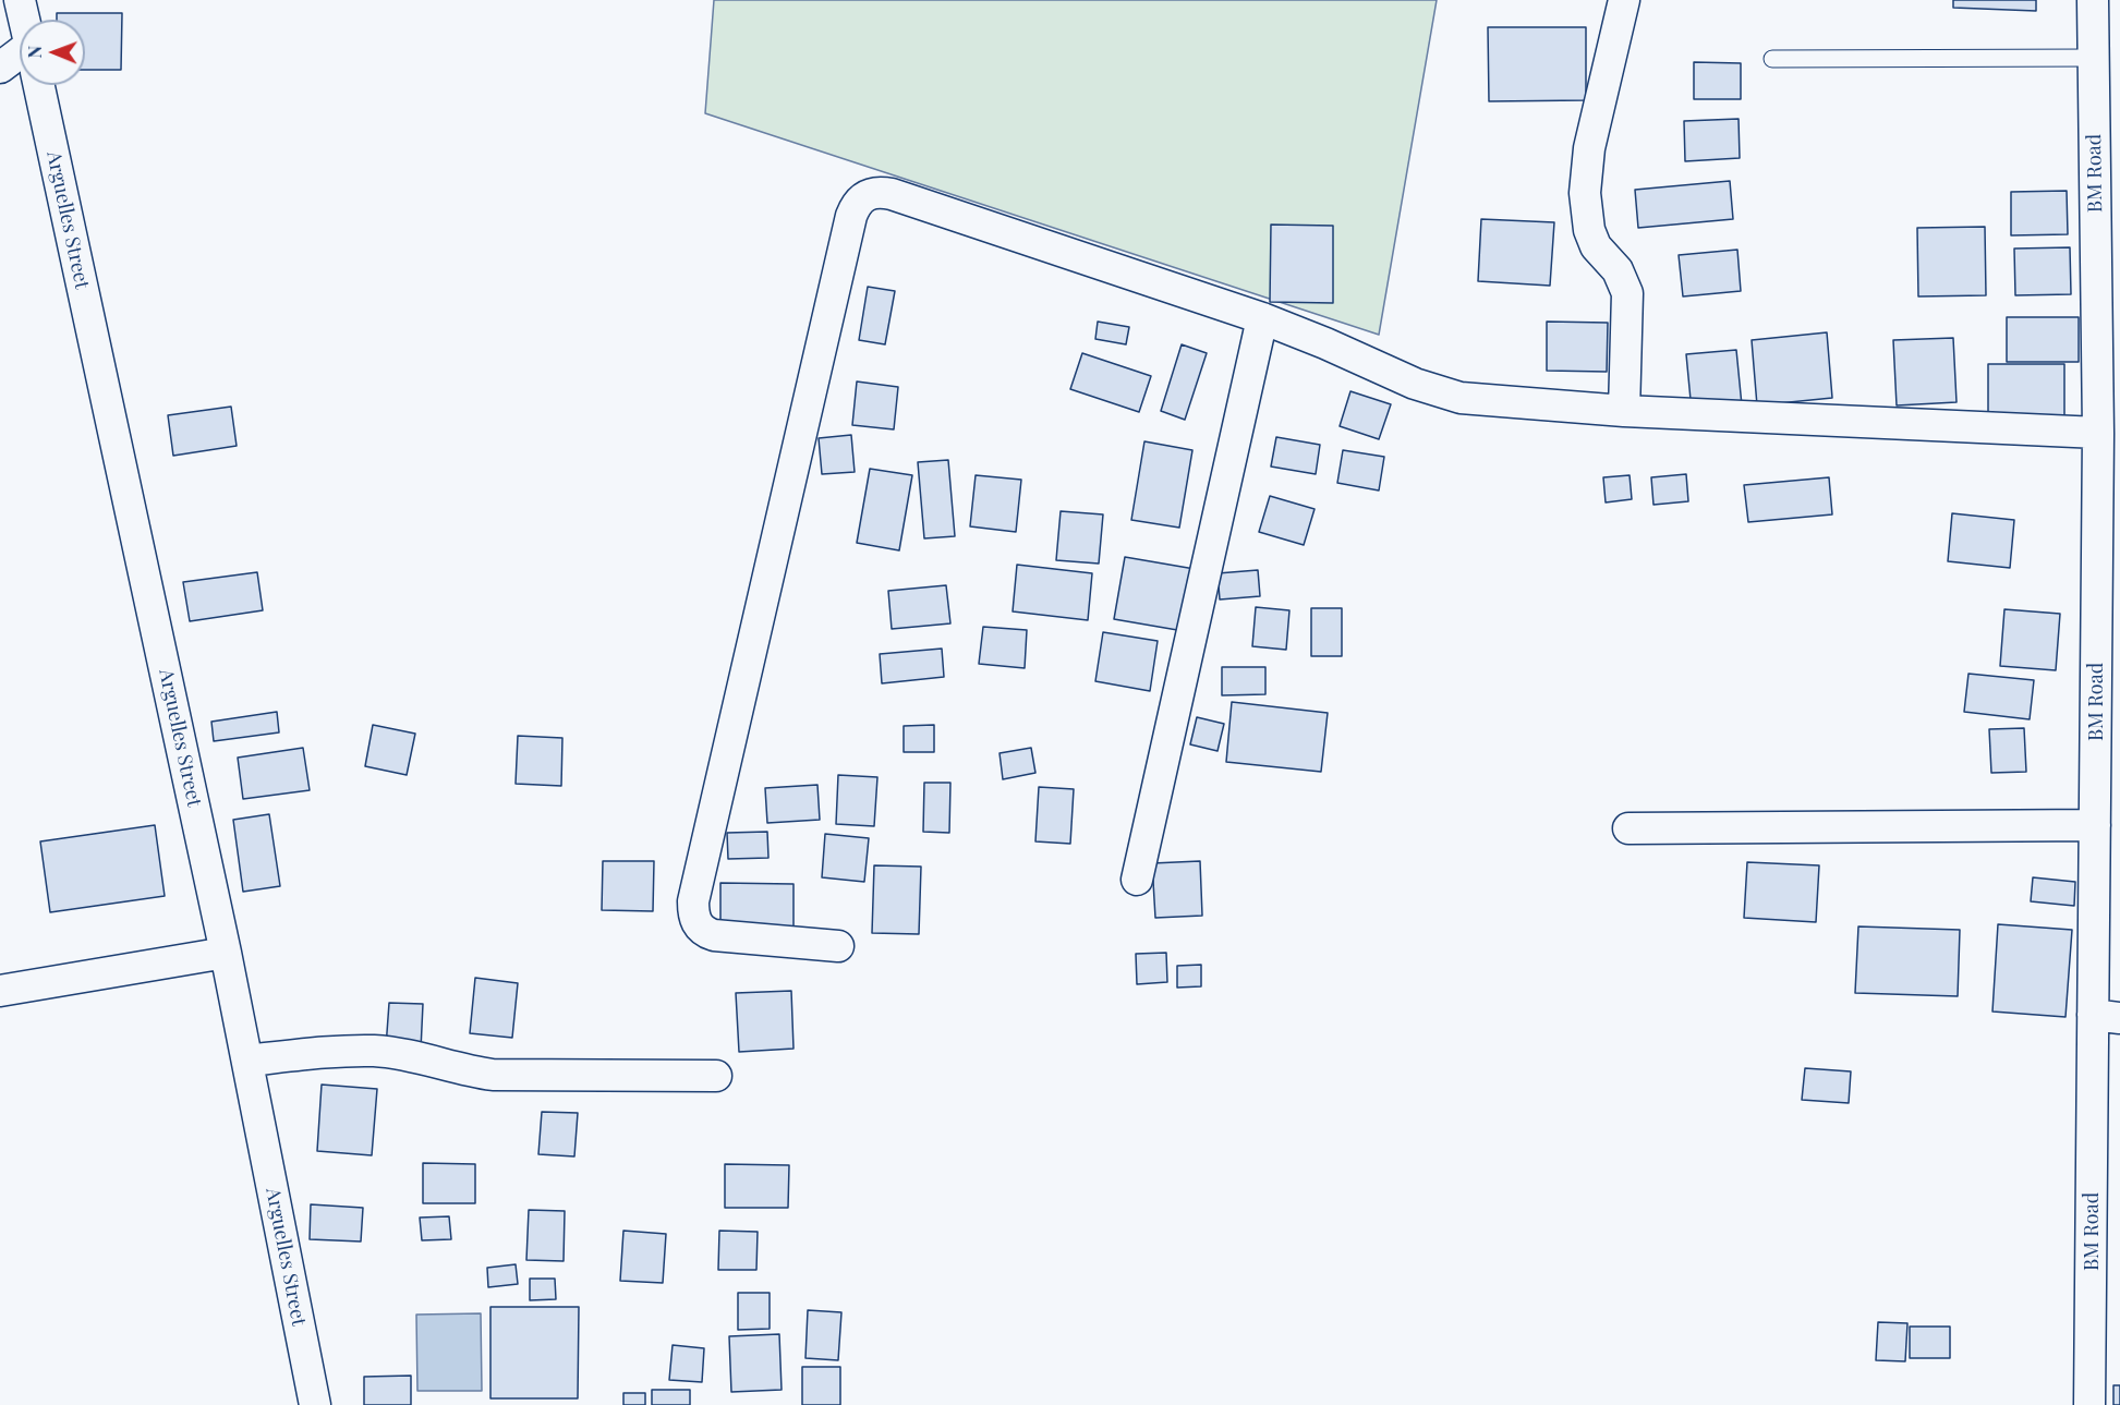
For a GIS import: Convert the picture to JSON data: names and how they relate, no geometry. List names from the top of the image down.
{
  "streets": {
    "street": ["BM Road", "Arguelles Street"]
  },
  "north": "left"
}
